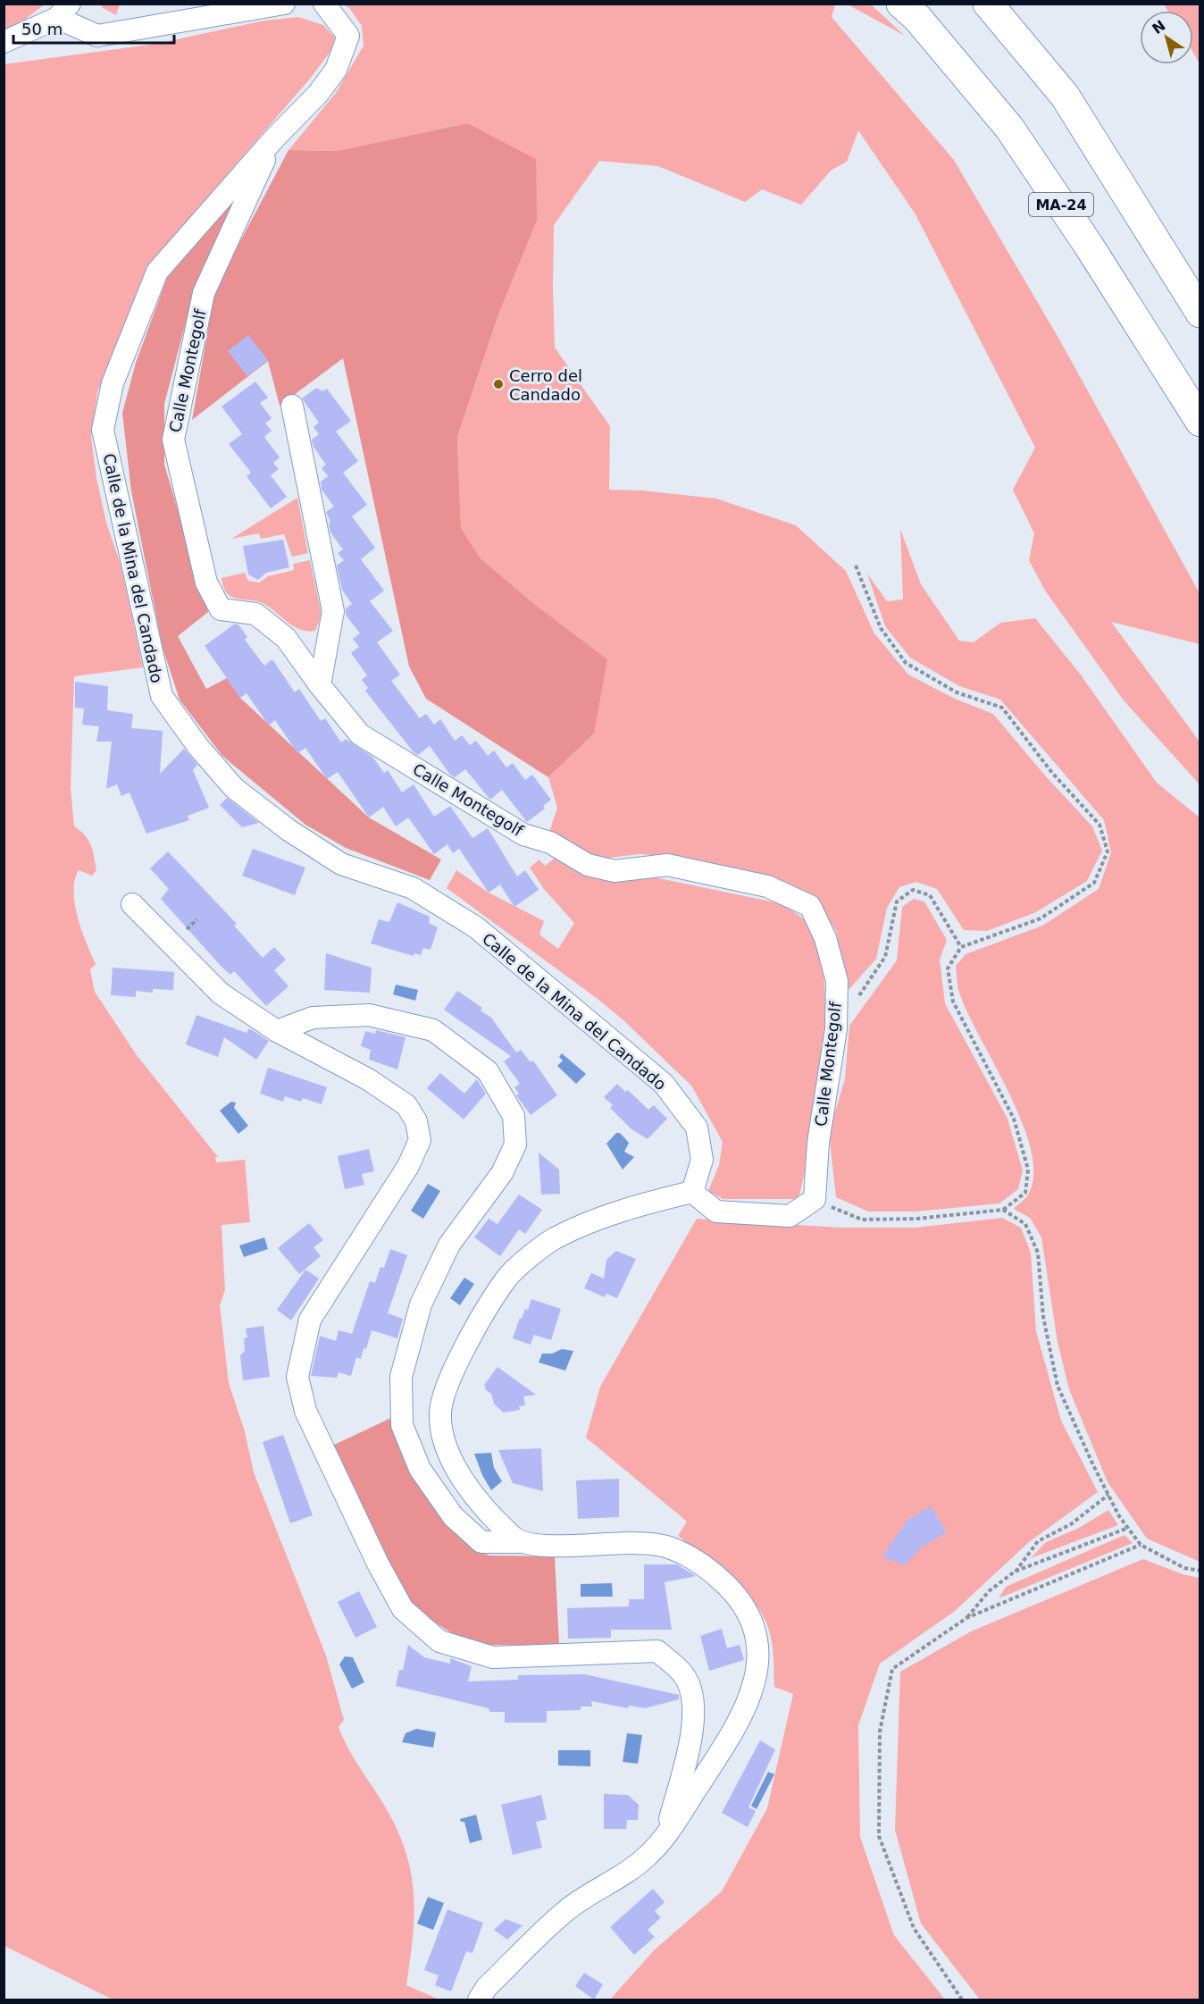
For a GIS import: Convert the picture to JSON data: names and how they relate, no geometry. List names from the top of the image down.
{
  "streets": {
    "highway": ["MA-24"],
    "street": ["Calle Montegolf", "Calle de la Mina del Candado"]
  },
  "crossings": [
    ["Calle Montegolf", "Calle de la Mina del Candado"]
  ],
  "places": ["Cerro del Candado"],
  "scale_bar": "50 m",
  "north": "top left"
}
